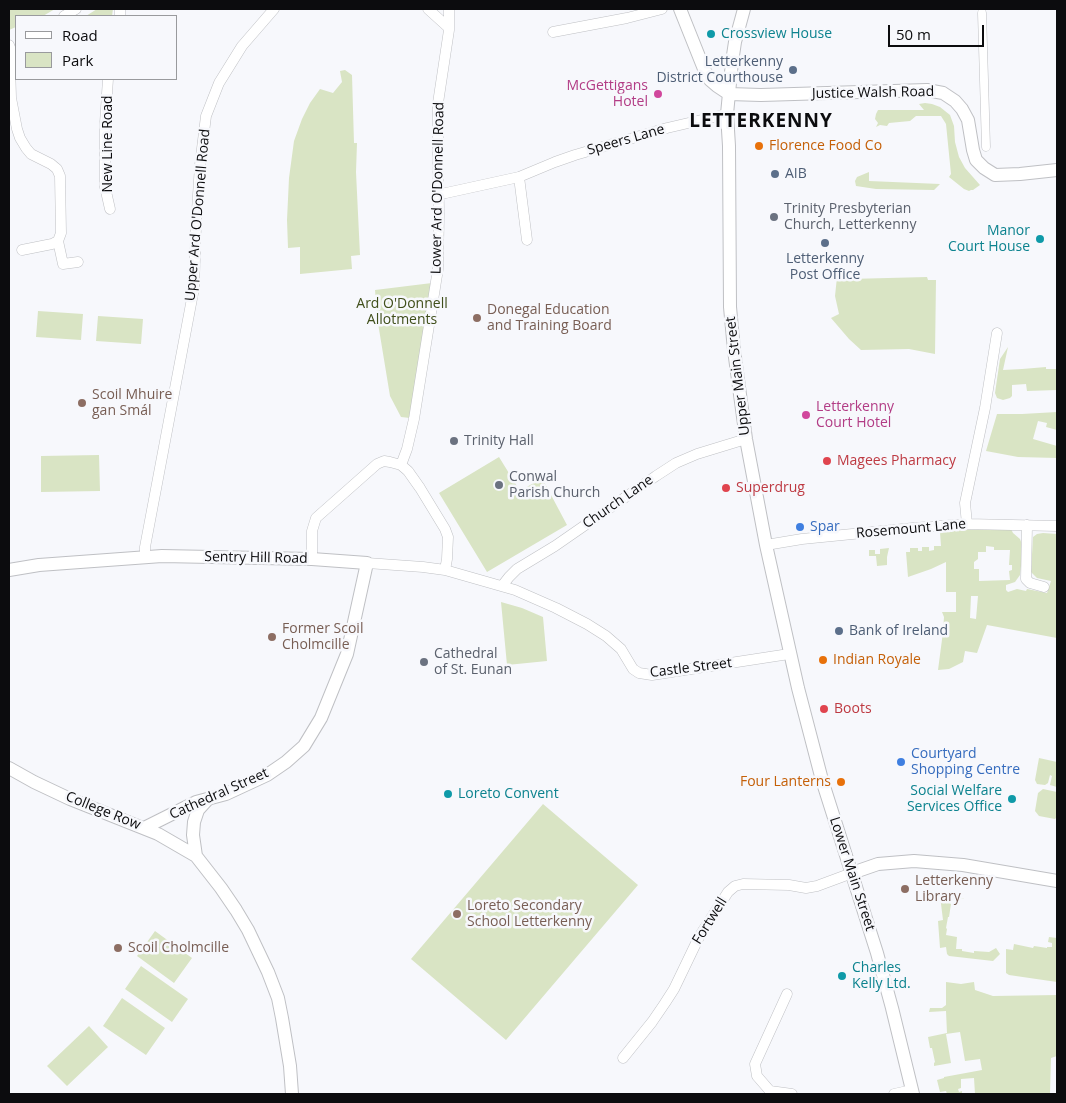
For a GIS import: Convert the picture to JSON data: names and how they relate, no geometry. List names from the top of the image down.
{
  "streets": {
    "street": [
      "Justice Walsh Road",
      "Speers Lane",
      "New Line Road",
      "Lower Ard O'Donnell Road",
      "Upper Ard O'Donnell Road",
      "Upper Main Street",
      "Church Lane",
      "Rosemount Lane",
      "Sentry Hill Road",
      "Castle Street",
      "Cathedral Street",
      "College Row",
      "Lower Main Street",
      "Fortwell"
    ]
  },
  "crossings": [
    ["Justice Walsh Road", "Upper Main Street"],
    ["Speers Lane", "Lower Ard O'Donnell Road"],
    ["Speers Lane", "Upper Main Street"],
    ["Upper Ard O'Donnell Road", "Sentry Hill Road"],
    ["Upper Main Street", "Church Lane"],
    ["Upper Main Street", "Rosemount Lane"],
    ["Upper Main Street", "Castle Street"],
    ["Upper Main Street", "Lower Main Street"],
    ["Church Lane", "Sentry Hill Road"],
    ["Church Lane", "Castle Street"],
    ["Sentry Hill Road", "Castle Street"],
    ["Sentry Hill Road", "Cathedral Street"],
    ["Castle Street", "Lower Main Street"],
    ["Cathedral Street", "College Row"],
    ["Lower Main Street", "Fortwell"]
  ],
  "districts": ["LETTERKENNY"],
  "parks": ["Ard O'Donnell Allotments"],
  "places": [
    "Crossview House",
    "Letterkenny District Courthouse",
    "McGettigans Hotel",
    "Florence Food Co",
    "AIB",
    "Trinity Presbyterian Church, Letterkenny",
    "Manor Court House",
    "Letterkenny Post Office",
    "Donegal Education and Training Board",
    "Scoil Mhuire gan Smál",
    "Letterkenny Court Hotel",
    "Trinity Hall",
    "Magees Pharmacy",
    "Conwal Parish Church",
    "Superdrug",
    "Spar",
    "Bank of Ireland",
    "Former Scoil Cholmcille",
    "Indian Royale",
    "Cathedral of St. Eunan",
    "Boots",
    "Courtyard Shopping Centre",
    "Four Lanterns",
    "Loreto Convent",
    "Social Welfare Services Office",
    "Letterkenny Library",
    "Loreto Secondary School Letterkenny",
    "Scoil Cholmcille",
    "Charles Kelly Ltd."
  ],
  "legend": ["Road", "Park"],
  "scale_bar": "50 m"
}
